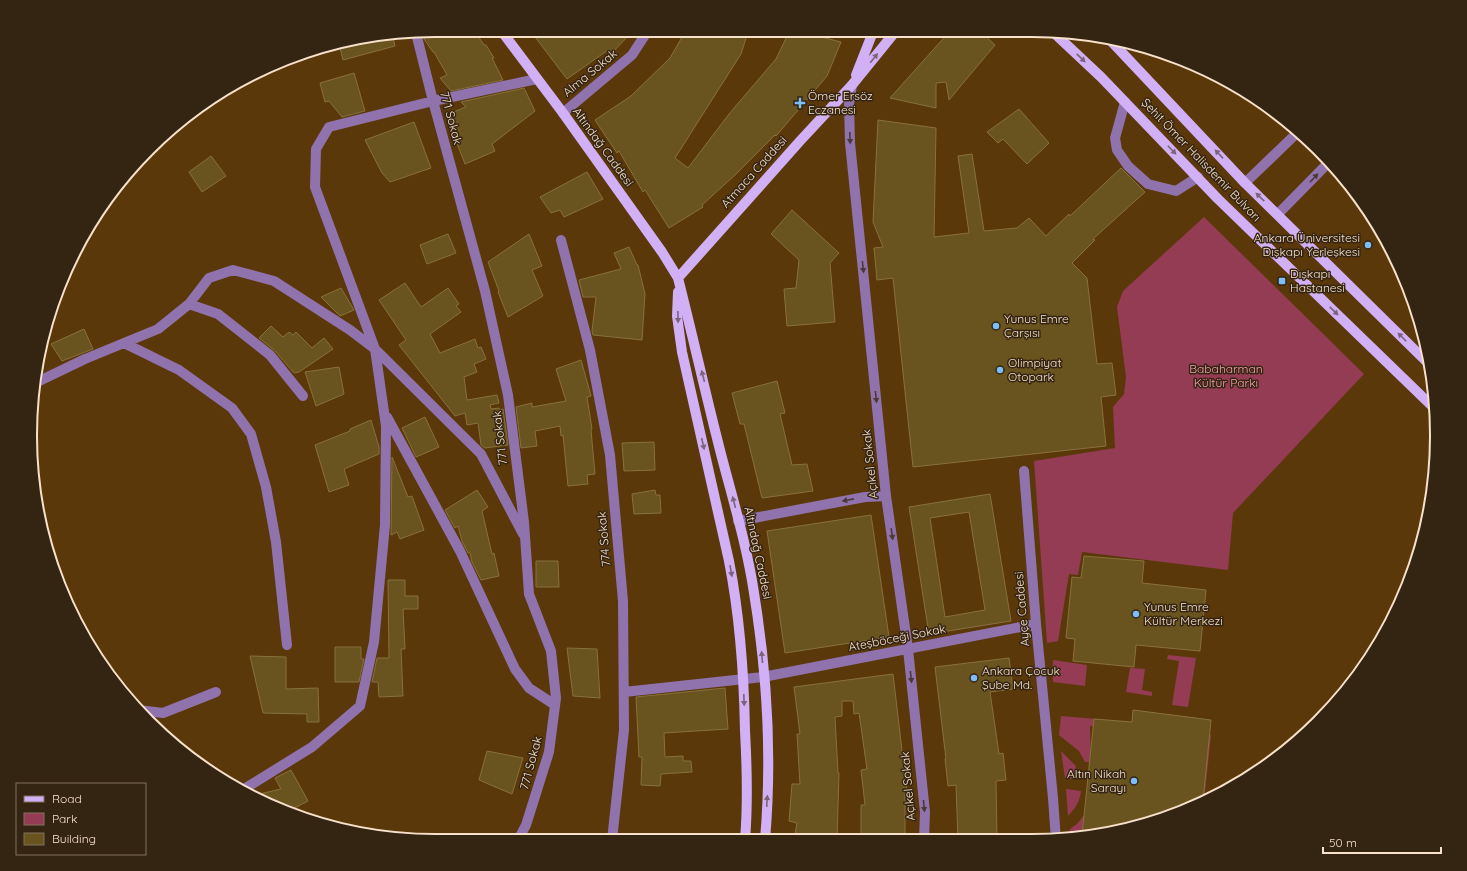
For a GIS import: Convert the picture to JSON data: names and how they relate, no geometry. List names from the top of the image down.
{
  "streets": {
    "main road": ["Altındağ Caddesi", "Şehit Ömer Halisdemir Bulvarı", "Atmaca Caddesi"],
    "street": [
      "Alma Sokak",
      "771 Sokak",
      "Açıkel Sokak",
      "774 Sokak",
      "Ayçe Caddesi",
      "Ateşböceği Sokak"
    ]
  },
  "crossings": [
    ["Alma Sokak", "Altındağ Caddesi"],
    ["Altındağ Caddesi", "Atmaca Caddesi"],
    ["Altındağ Caddesi", "Ateşböceği Sokak"],
    ["Atmaca Caddesi", "Açıkel Sokak"],
    ["Açıkel Sokak", "Ateşböceği Sokak"],
    ["774 Sokak", "Ateşböceği Sokak"],
    ["Ayçe Caddesi", "Ateşböceği Sokak"]
  ],
  "one_way": ["Açıkel Sokak"],
  "parks": ["Babaharman Kültür Parkı"],
  "places": {
    "health": ["Ömer Ersöz Eczanesi"],
    "other": [
      "Ankara Üniversitesi Dışkapı Yerleşkesi",
      "Yunus Emre Çarşısı",
      "Olimpiyat Otopark",
      "Yunus Emre Kültür Merkezi",
      "Ankara Çocuk Şube Md.",
      "Altın Nikah Sarayı"
    ],
    "transit": ["Dışkapı Hastanesi"]
  },
  "legend": ["Road", "Park", "Building"],
  "scale_bar": "50 m"
}
